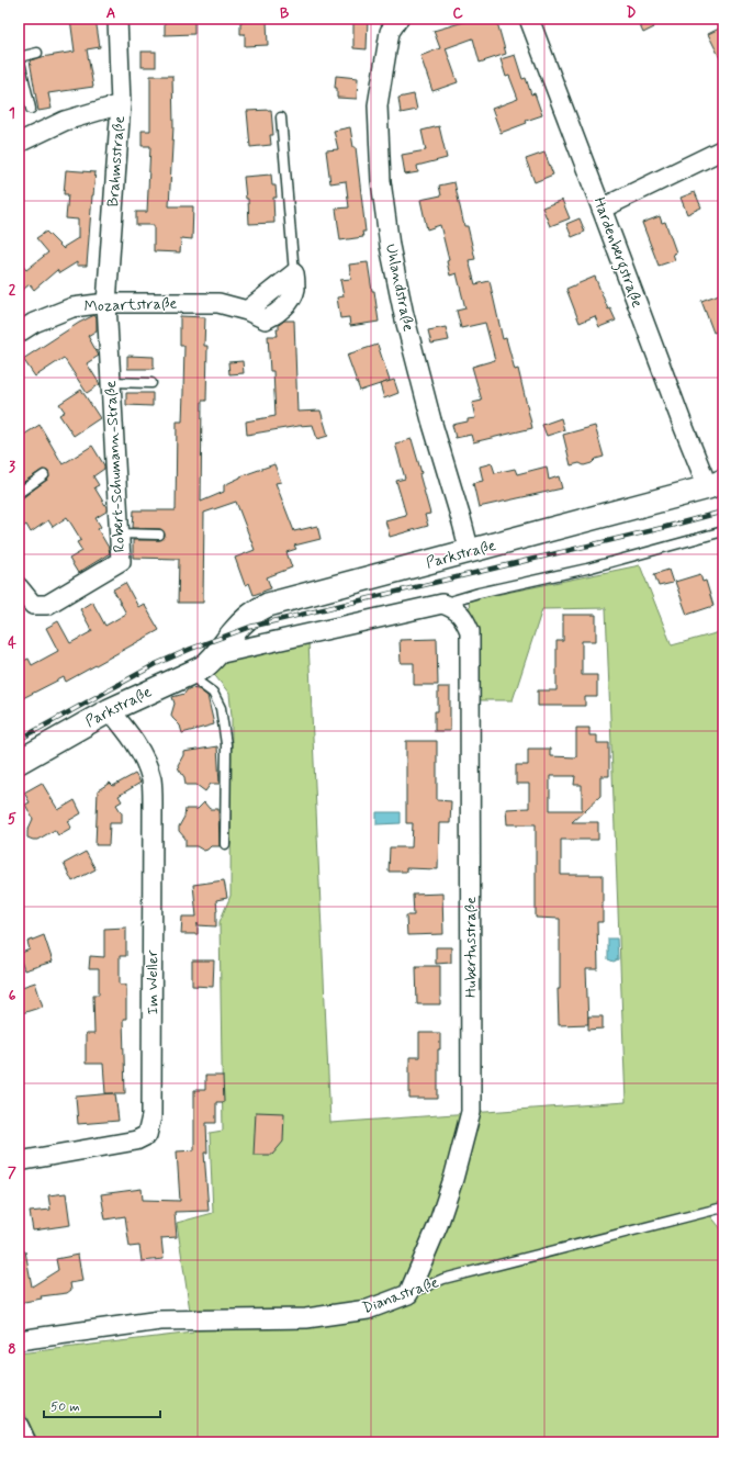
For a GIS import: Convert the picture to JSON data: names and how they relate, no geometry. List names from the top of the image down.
{
  "streets": {
    "street": [
      "Brahmsstraße",
      "Hardenbergstraße",
      "Uhlandstraße",
      "Mozartstraße",
      "Robert-Schumann-Straße",
      "Parkstraße",
      "Hubertusstraße",
      "Im Weller",
      "Dianastraße"
    ]
  },
  "crossings": [
    ["Brahmsstraße", "Mozartstraße"],
    ["Brahmsstraße", "Robert-Schumann-Straße"],
    ["Hardenbergstraße", "Parkstraße"],
    ["Uhlandstraße", "Parkstraße"],
    ["Mozartstraße", "Robert-Schumann-Straße"],
    ["Parkstraße", "Hubertusstraße"],
    ["Parkstraße", "Im Weller"],
    ["Hubertusstraße", "Dianastraße"]
  ],
  "scale_bar": "50 m",
  "grid": {
    "columns": [
      "A",
      "B",
      "C",
      "D"
    ],
    "rows": [
      "1",
      "2",
      "3",
      "4",
      "5",
      "6",
      "7",
      "8"
    ]
  }
}
